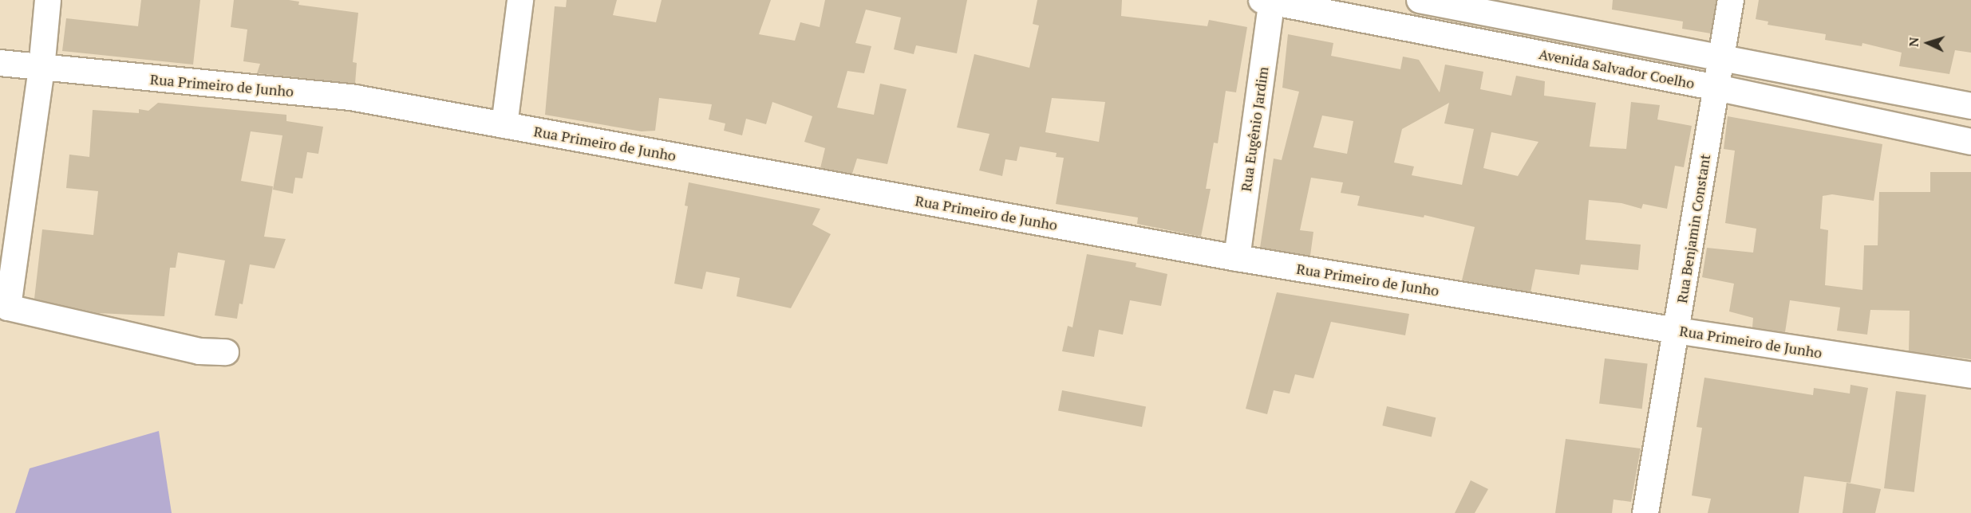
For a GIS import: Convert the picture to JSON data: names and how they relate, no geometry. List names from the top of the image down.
{
  "streets": {
    "street": [
      "Avenida Salvador Coelho",
      "Rua Primeiro de Junho",
      "Rua Eugênio Jardim",
      "Rua Benjamin Constant"
    ]
  },
  "crossings": [
    ["Avenida Salvador Coelho", "Rua Eugênio Jardim"],
    ["Avenida Salvador Coelho", "Rua Benjamin Constant"],
    ["Rua Primeiro de Junho", "Rua Eugênio Jardim"],
    ["Rua Primeiro de Junho", "Rua Benjamin Constant"]
  ],
  "north": "left"
}
